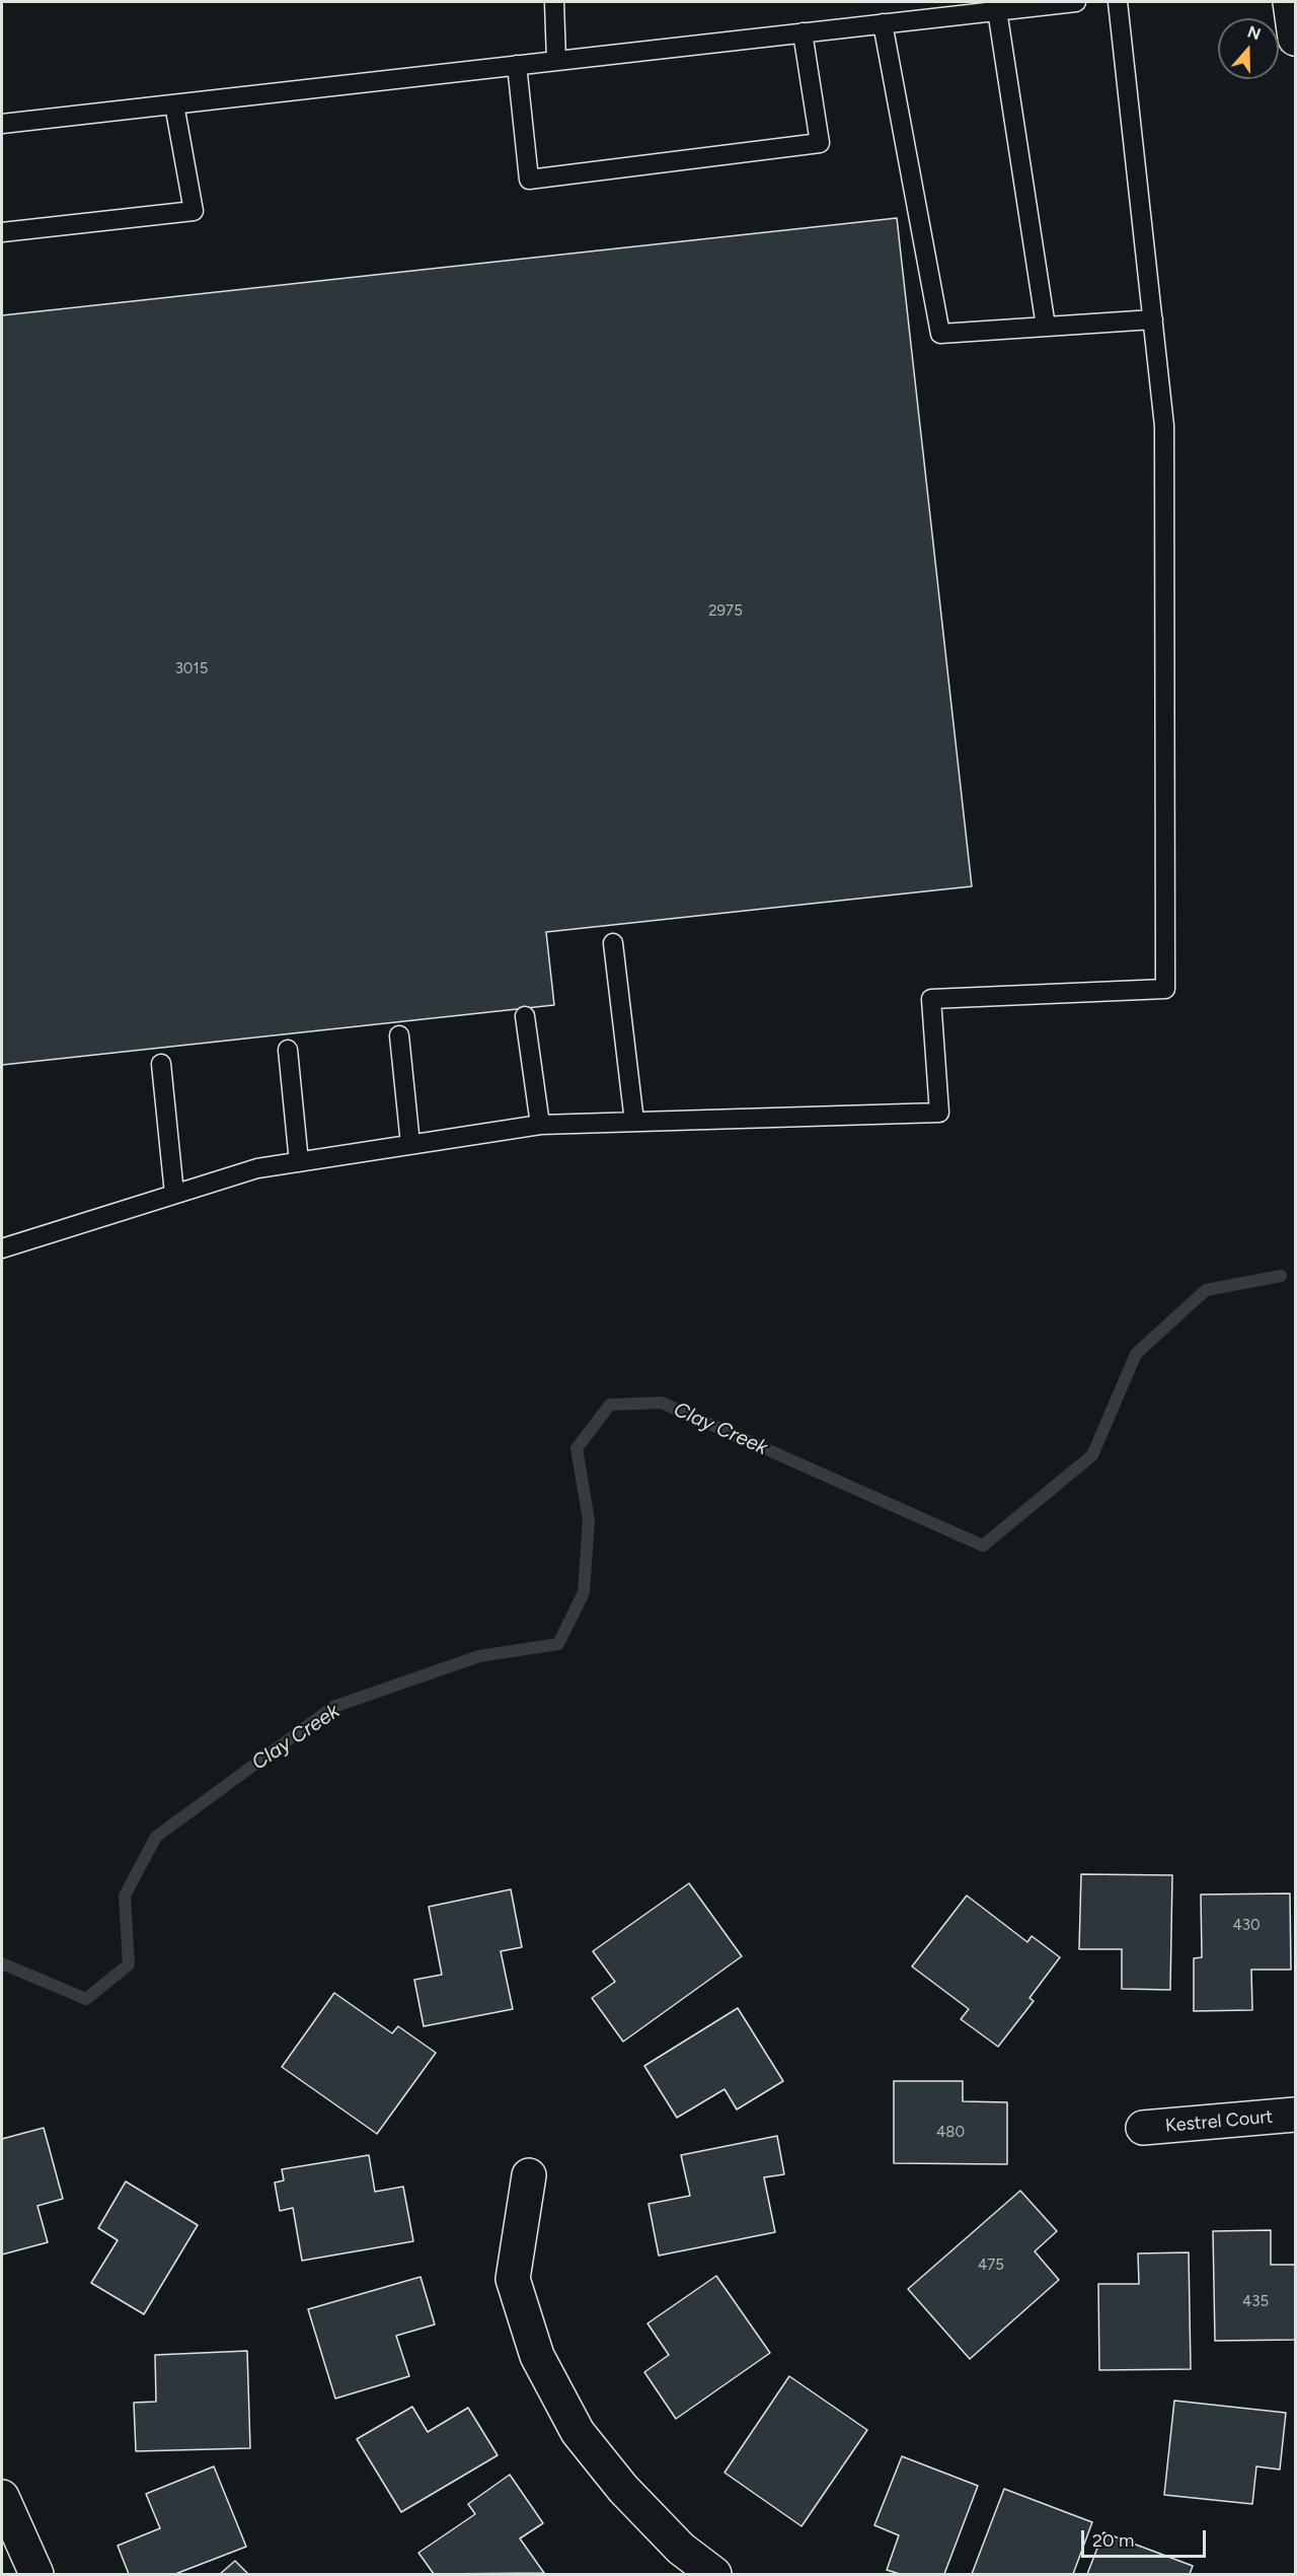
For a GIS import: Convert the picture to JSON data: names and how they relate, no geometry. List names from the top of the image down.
{
  "streets": {
    "street": ["Kestrel Court"]
  },
  "water": ["Clay Creek"],
  "house_numbers": [
    "2975",
    "3015",
    "430",
    "480",
    "475",
    "435"
  ],
  "scale_bar": "20 m",
  "north": "top"
}
